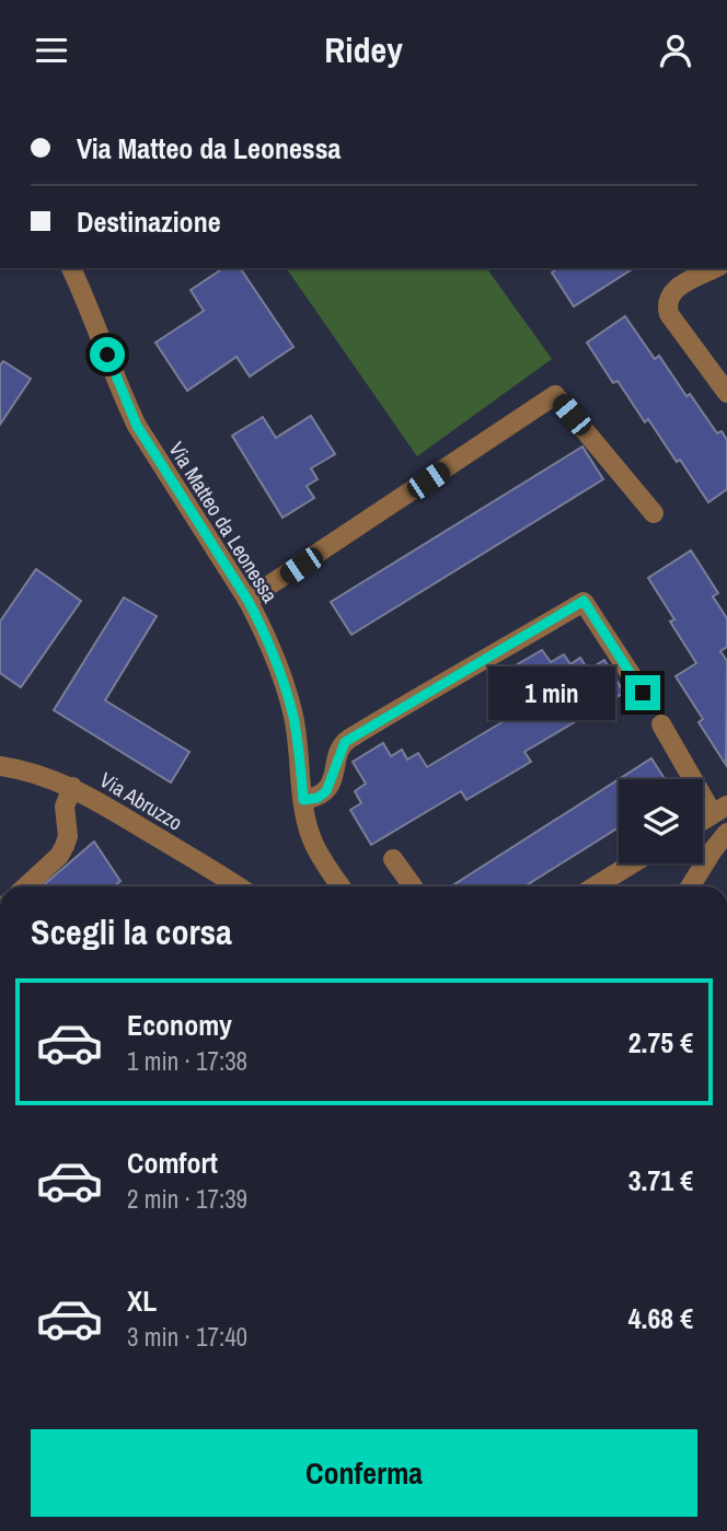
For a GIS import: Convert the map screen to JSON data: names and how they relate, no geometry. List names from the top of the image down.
{
  "streets": {
    "street": ["Via Matteo da Leonessa", "Via Abruzzo"]
  },
  "page": {
    "header": "Ridey",
    "banner": ["Via Matteo da Leonessa", "Destinazione"],
    "bubble": "1 min",
    "heading": "Scegli la corsa",
    "list": [
      {
        "name": "Economy",
        "note": "1 min · 17:38",
        "value": "2.75 €"
      },
      {
        "name": "Comfort",
        "note": "2 min · 17:39",
        "value": "3.71 €"
      },
      {
        "name": "XL",
        "note": "3 min · 17:40",
        "value": "4.68 €"
      }
    ],
    "buttons": "Conferma"
  }
}
